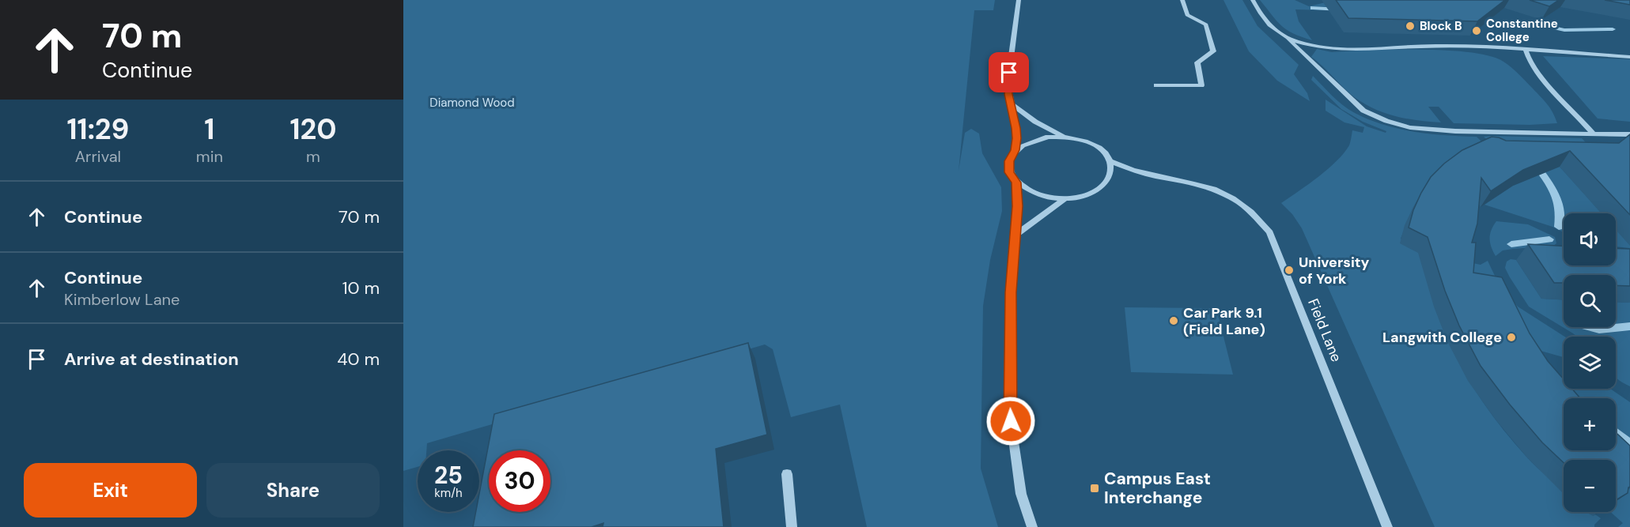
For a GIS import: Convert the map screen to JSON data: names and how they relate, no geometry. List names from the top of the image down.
{
  "streets": {
    "street": ["Field Lane"]
  },
  "parks": ["Diamond Wood"],
  "places": {
    "other": [
      "Block B",
      "Constantine College",
      "University of York",
      "Car Park 9.1 (Field Lane)",
      "Langwith College"
    ],
    "transit": ["Campus East Interchange"]
  },
  "page": {
    "turn": ["70 m", "Continue"],
    "eta": [
      "11:29",
      "Arrival",
      "1",
      "min",
      "120",
      "m"
    ],
    "list": [
      {
        "name": "Continue",
        "value": "70 m"
      },
      {
        "name": "Continue",
        "note": "Kimberlow Lane",
        "value": "10 m"
      },
      {
        "name": "Arrive at destination",
        "value": "40 m"
      }
    ],
    "map_buttons": ["+", "−"],
    "speed": "25 km/h",
    "limit": "30",
    "buttons": ["Exit", "Share"]
  }
}
